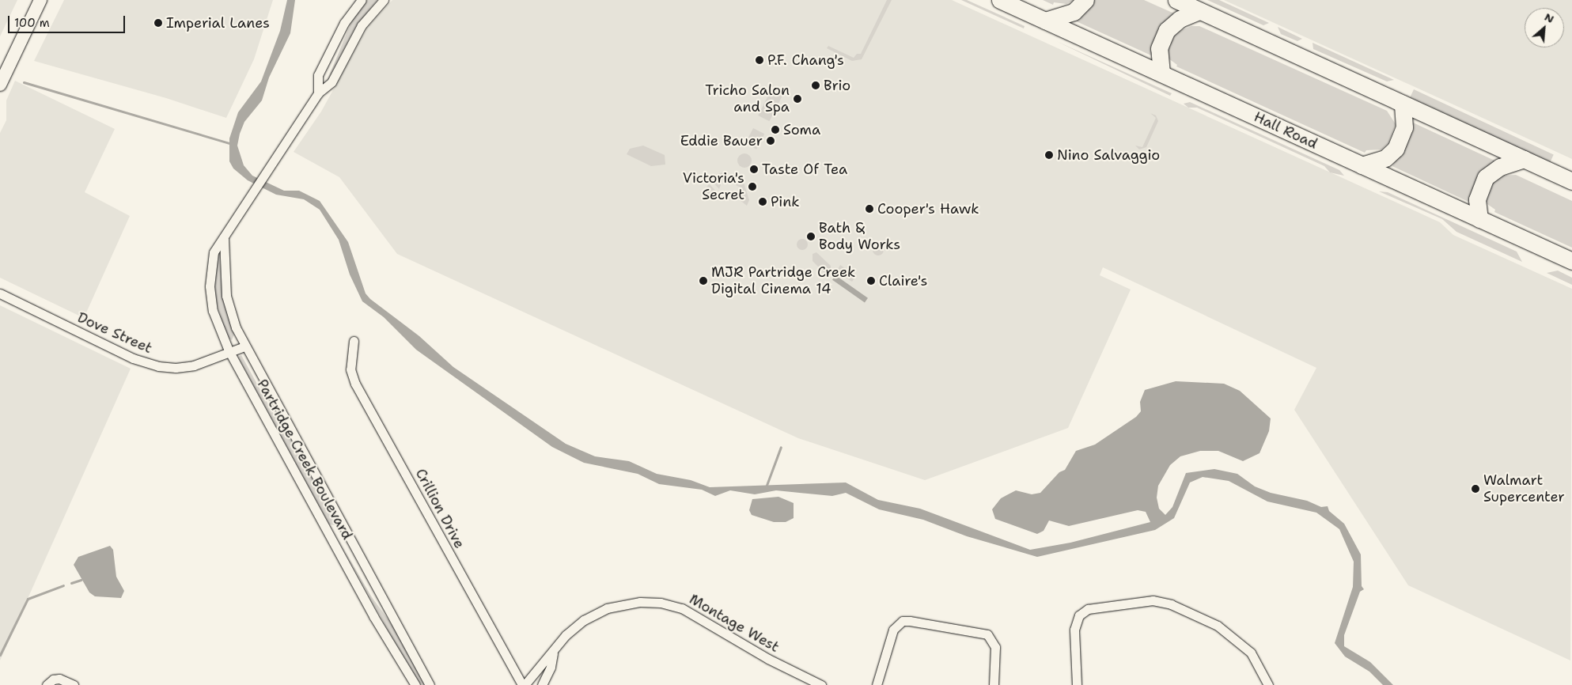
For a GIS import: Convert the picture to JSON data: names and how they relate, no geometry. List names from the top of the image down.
{
  "streets": {
    "highway": ["Hall Road"],
    "street": [
      "Dove Street",
      "Partridge Creek Boulevard",
      "Crillion Drive",
      "Montage West"
    ]
  },
  "crossings": [
    ["Dove Street", "Partridge Creek Boulevard"],
    ["Crillion Drive", "Montage West"]
  ],
  "places": [
    "Imperial Lanes",
    "P.F. Chang's",
    "Brio",
    "Tricho Salon and Spa",
    "Soma",
    "Eddie Bauer",
    "Nino Salvaggio",
    "Taste Of Tea",
    "Victoria's Secret",
    "Pink",
    "Cooper's Hawk",
    "Bath & Body Works",
    "MJR Partridge Creek Digital Cinema 14",
    "Claire's",
    "Walmart Supercenter"
  ],
  "scale_bar": "100 m",
  "north": "top right"
}
